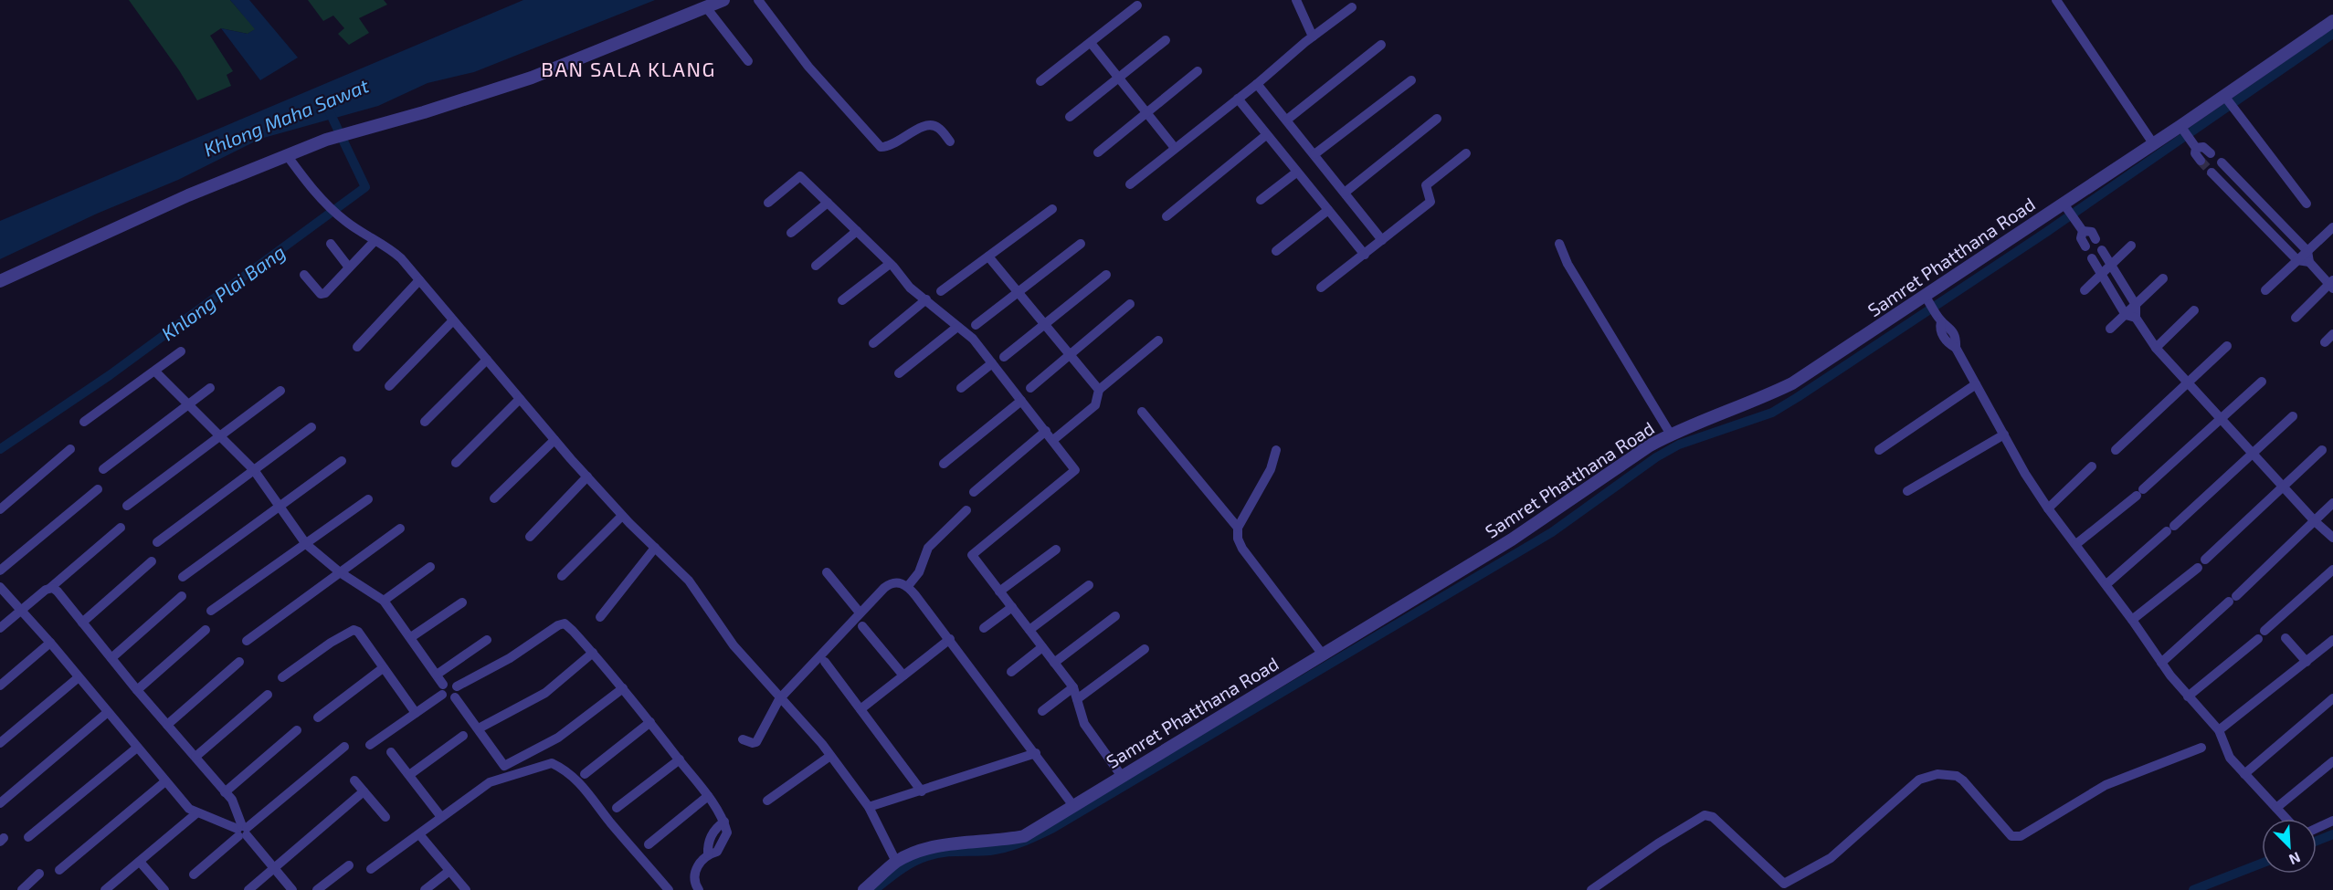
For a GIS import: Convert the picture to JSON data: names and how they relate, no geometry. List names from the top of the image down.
{
  "streets": {
    "street": ["Samret Phatthana Road"]
  },
  "districts": ["BAN SALA KLANG"],
  "water": ["Khlong Maha Sawat", "Khlong Plai Bang"],
  "north": "bottom right"
}
